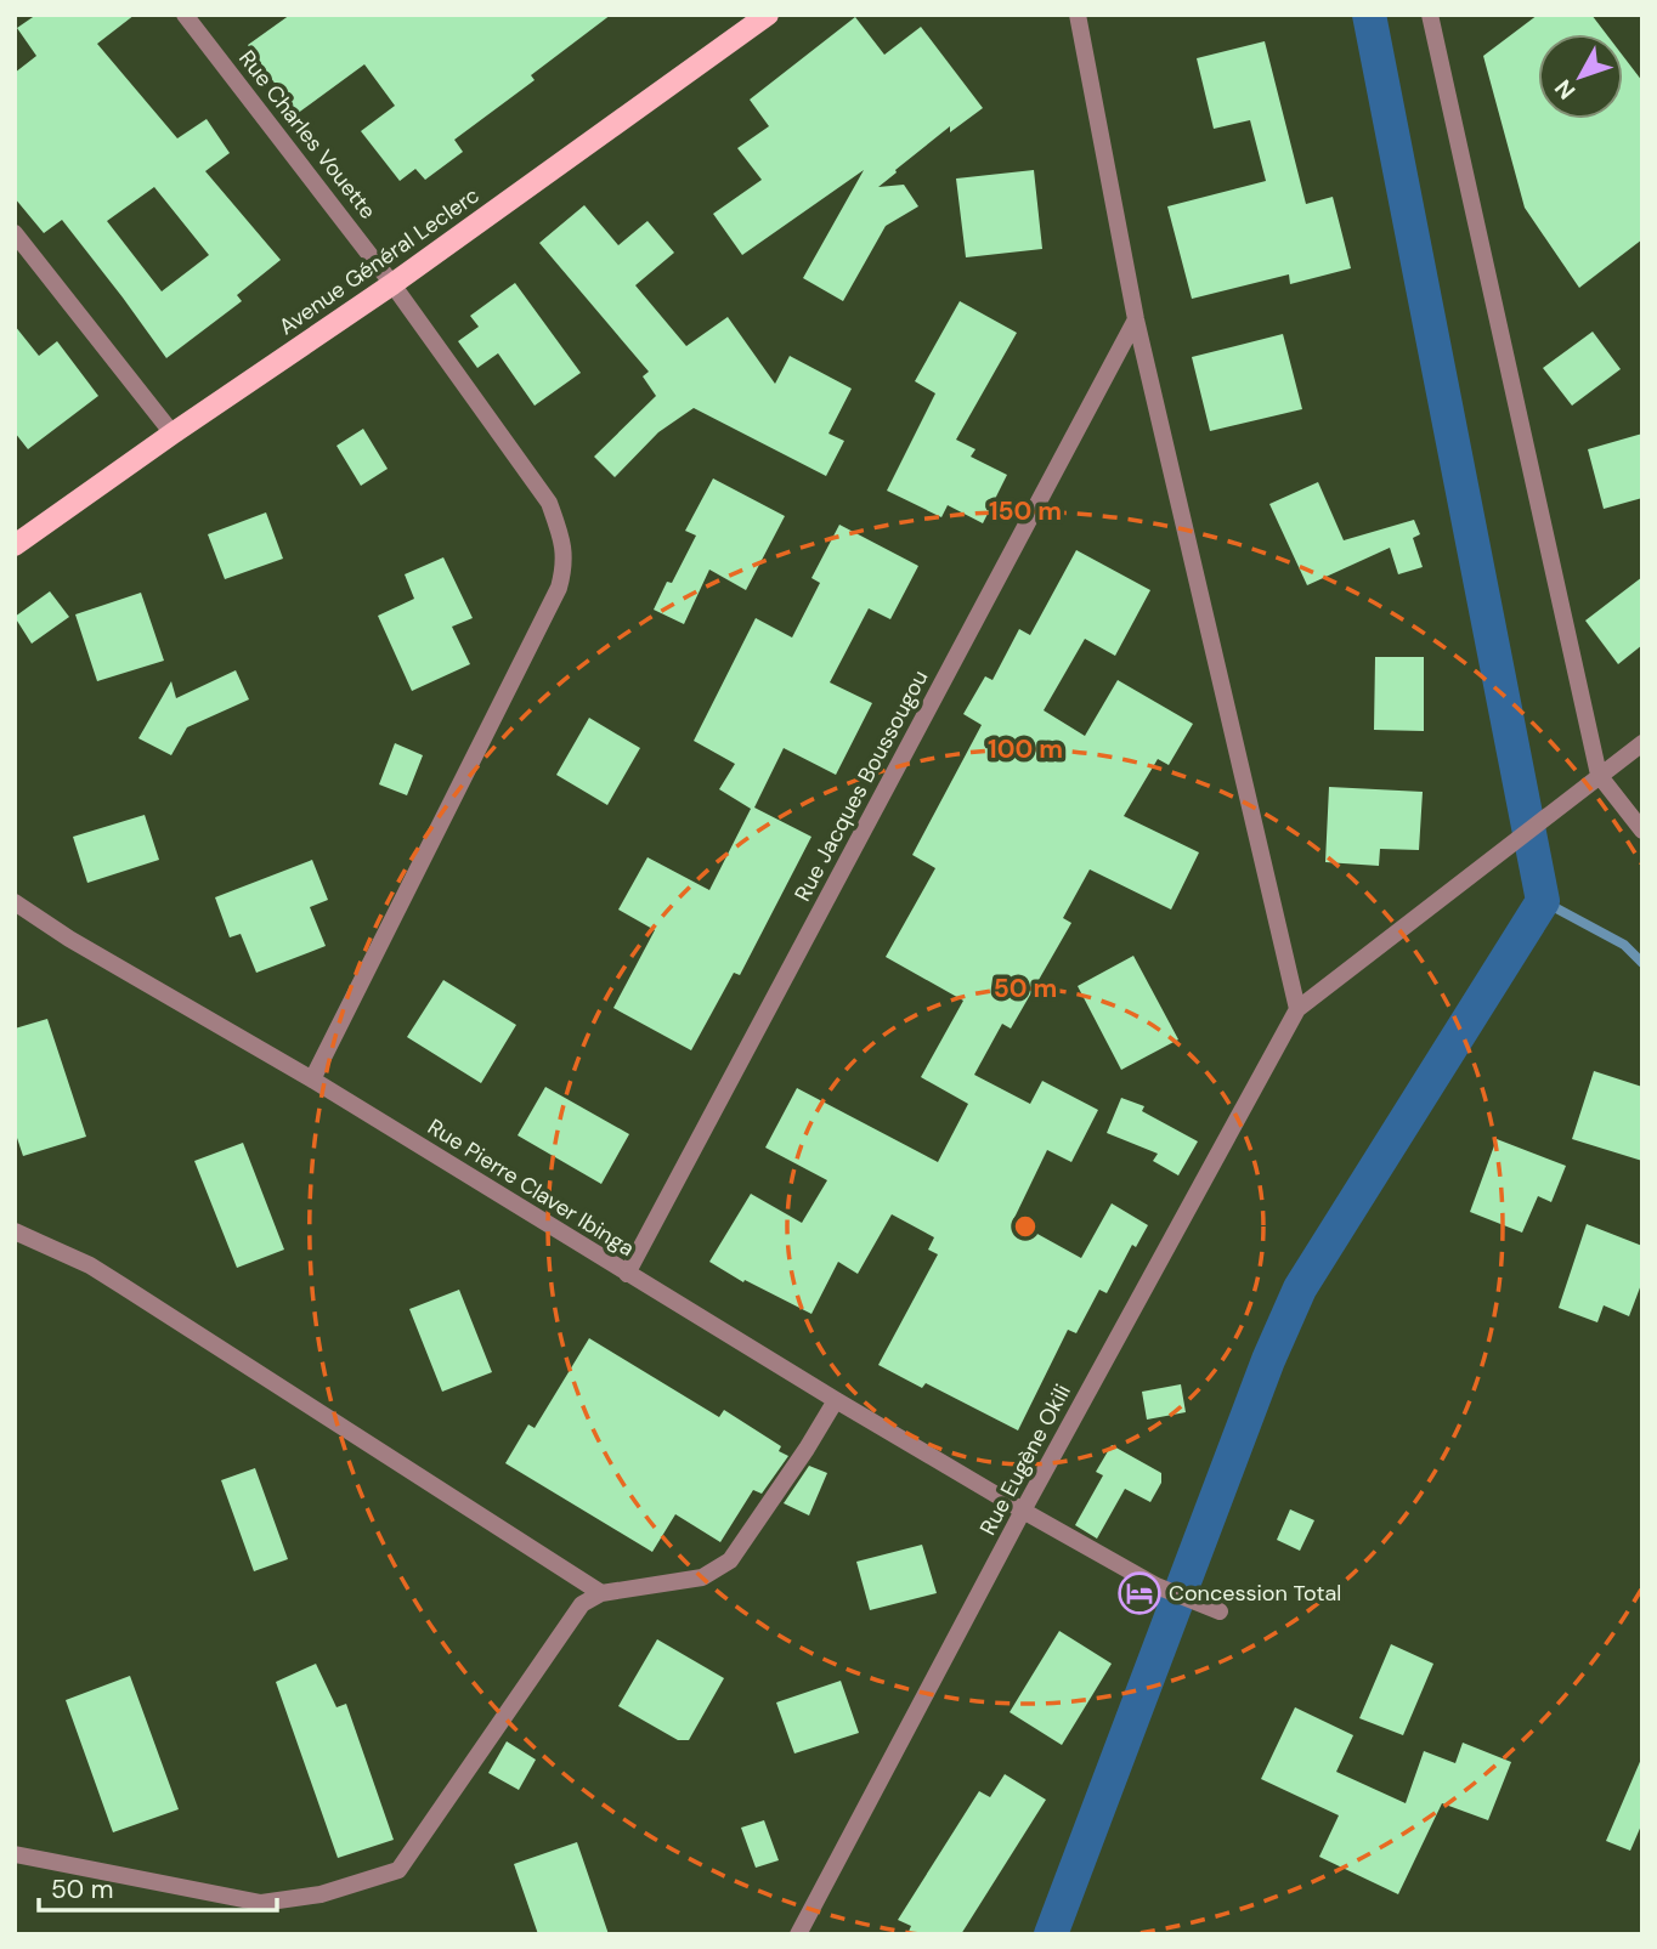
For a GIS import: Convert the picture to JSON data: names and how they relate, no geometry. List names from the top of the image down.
{
  "streets": {
    "main road": ["Avenue Général Leclerc"],
    "street": [
      "Rue Charles Vouette",
      "Rue Jacques Boussougou",
      "Rue Pierre Claver Ibinga",
      "Rue Eugène Okili"
    ]
  },
  "crossings": [
    ["Rue Charles Vouette", "Avenue Général Leclerc"],
    ["Rue Charles Vouette", "Rue Pierre Claver Ibinga"],
    ["Rue Jacques Boussougou", "Rue Pierre Claver Ibinga"],
    ["Rue Pierre Claver Ibinga", "Rue Eugène Okili"]
  ],
  "places": {
    "hotel": ["Concession Total"]
  },
  "scale_bar": "50 m",
  "north": "bottom left",
  "rings": ["150 m", "100 m", "50 m"]
}
